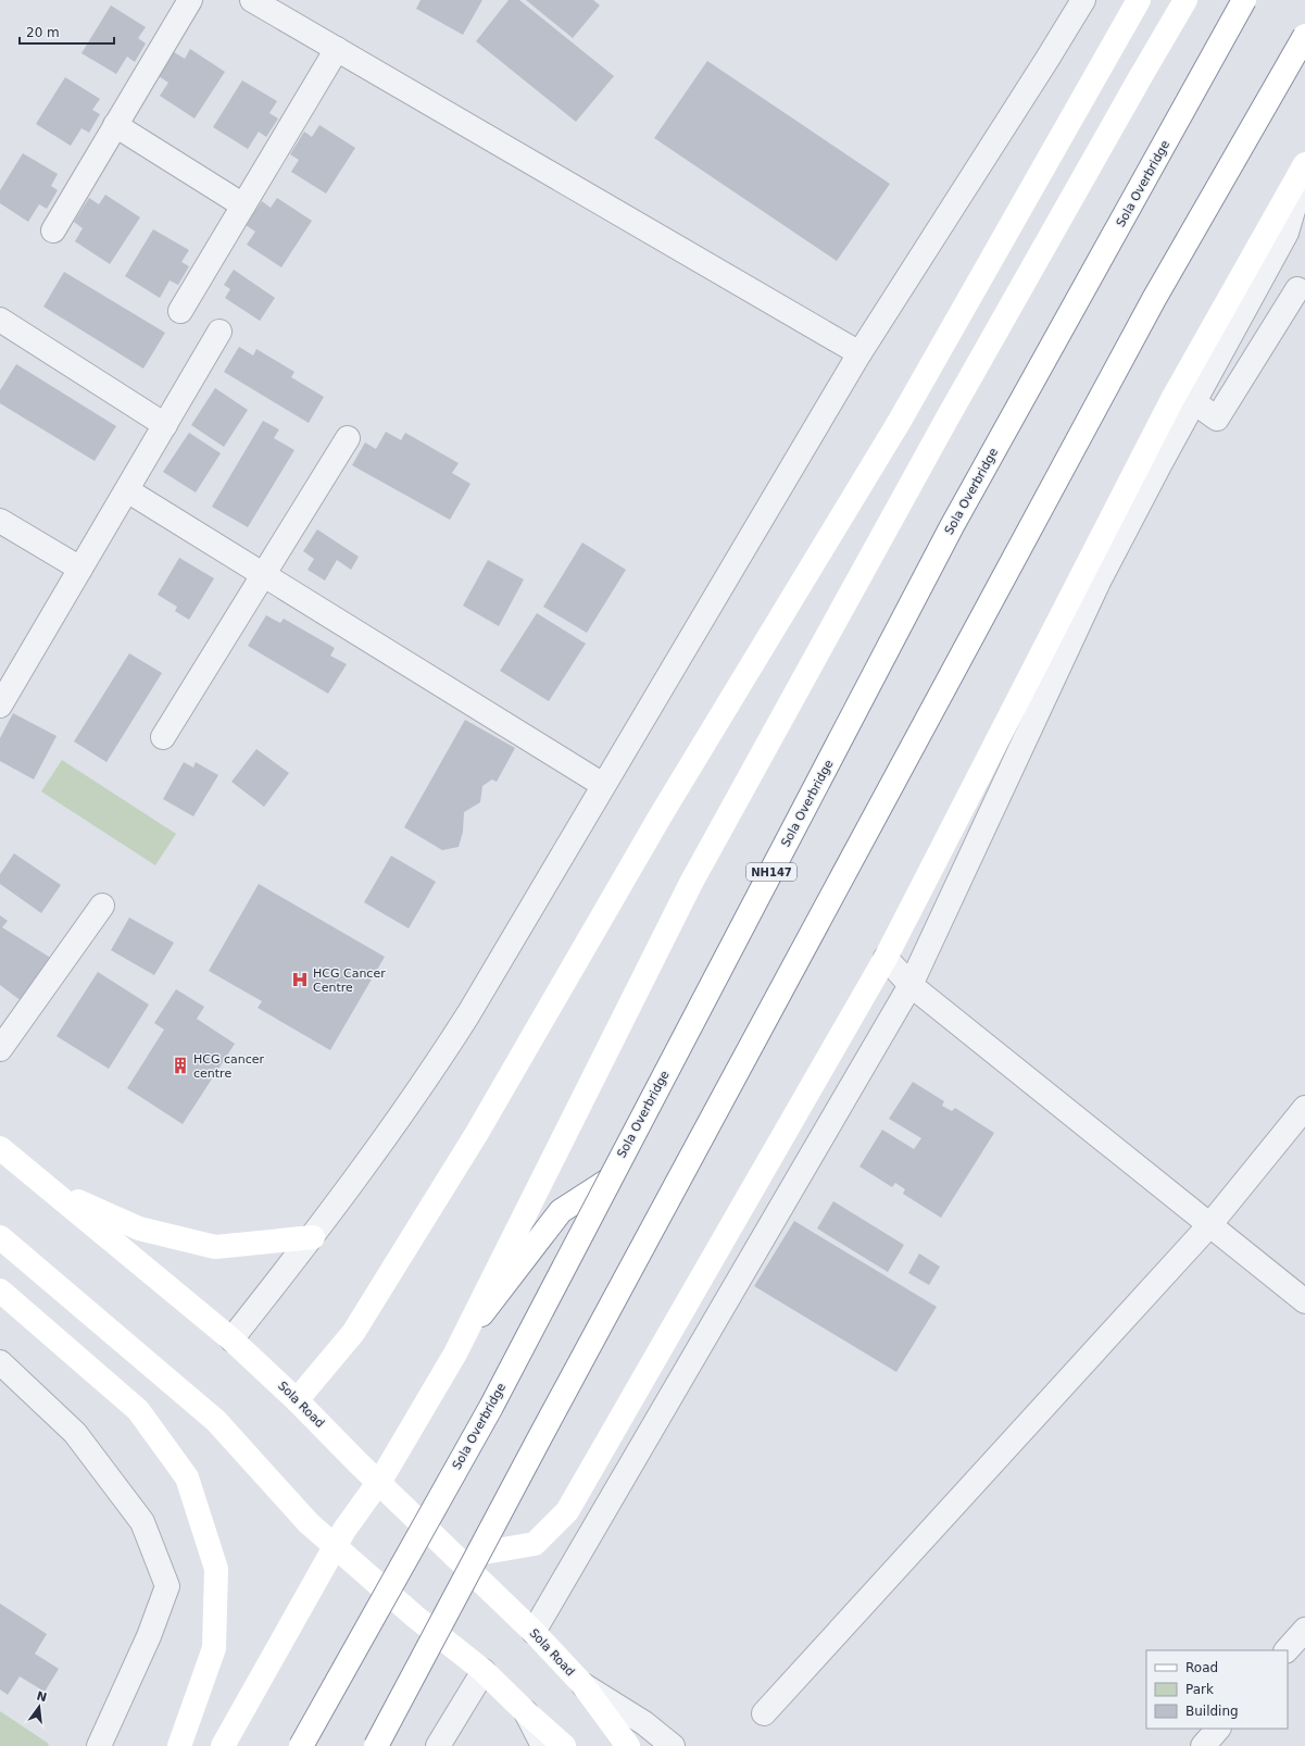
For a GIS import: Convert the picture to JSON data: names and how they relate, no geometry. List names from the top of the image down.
{
  "streets": {
    "main road": ["Sola Overbridge", "NH147", "Sola Road"]
  },
  "places": {
    "hospital": ["HCG Cancer Centre"],
    "building": ["HCG cancer centre"]
  },
  "legend": ["Road", "Park", "Building"],
  "scale_bar": "20 m",
  "north": "top"
}
